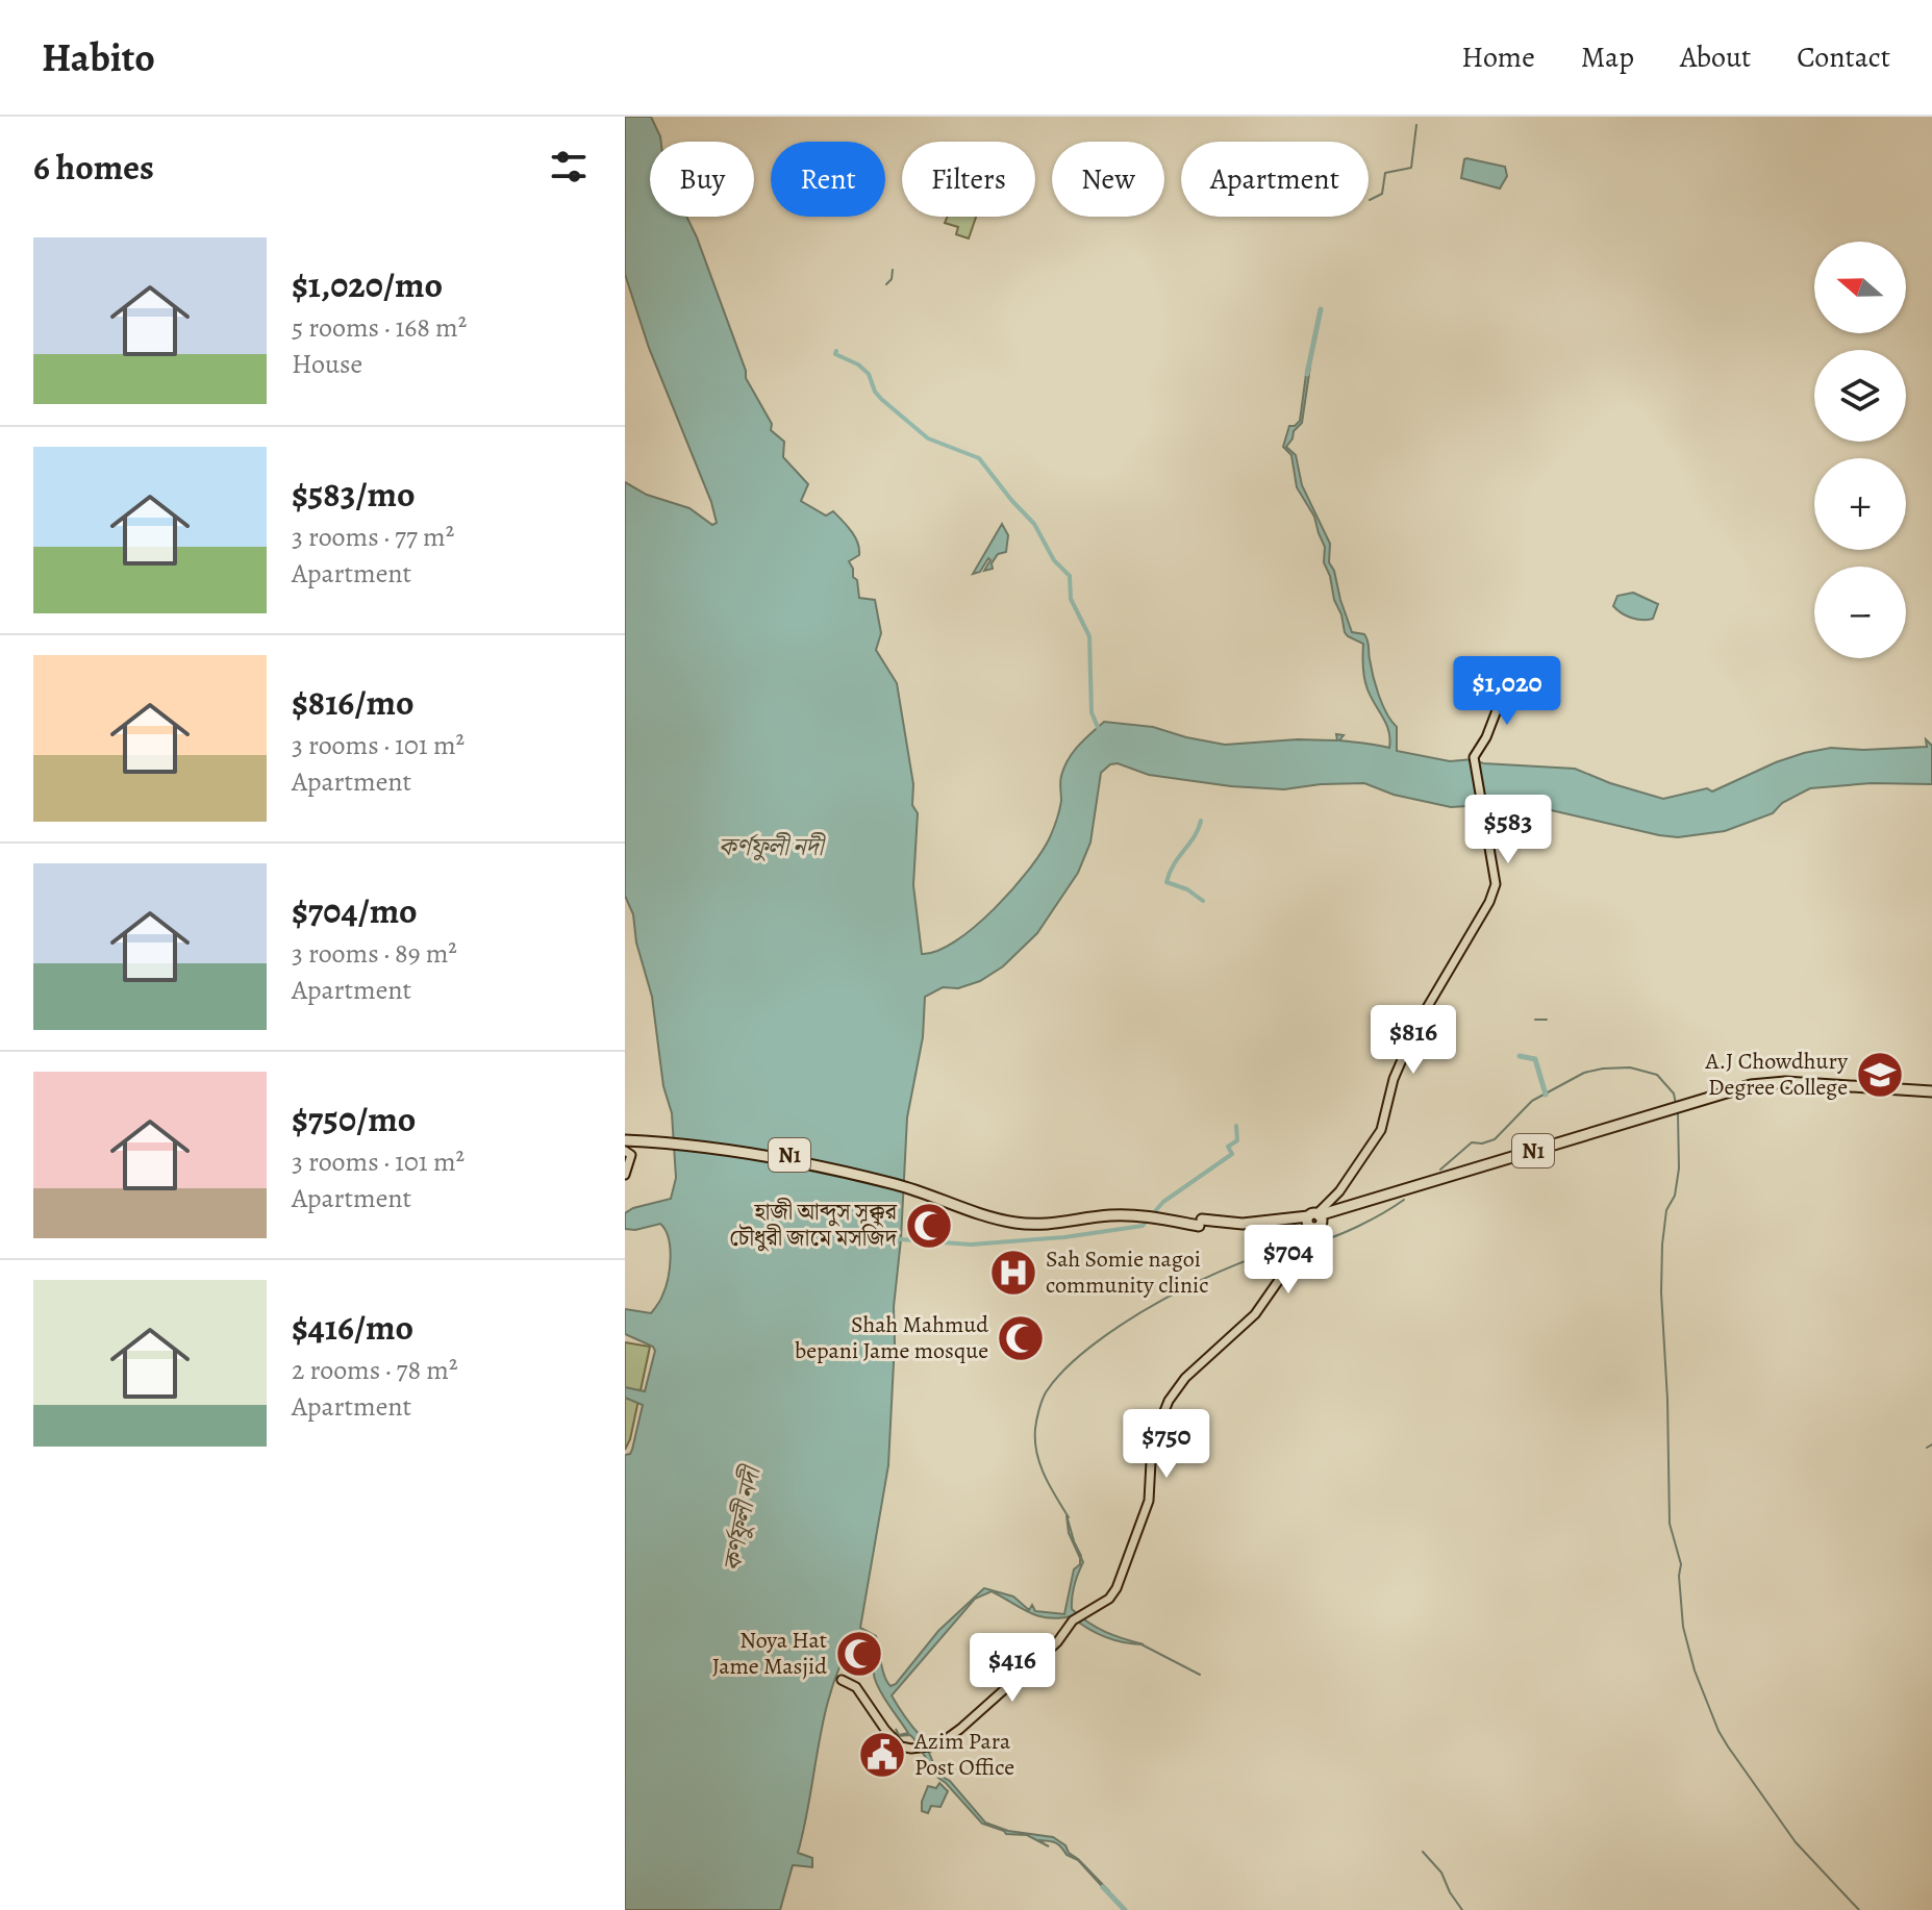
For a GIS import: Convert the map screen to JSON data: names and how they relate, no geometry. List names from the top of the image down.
{
  "streets": {
    "highway": ["N1"]
  },
  "water": ["কর্ণফুলী নদী"],
  "places": {
    "school or university": ["A.J Chowdhury Degree College"],
    "mosque": ["হাজী আব্দুস সুক্কুর চৌধুরী জামে মসজিদ", "Shah Mahmud bepani Jame mosque", "Noya Hat Jame Masjid"],
    "hospital": ["Sah Somie nagoi community clinic"],
    "public building": ["Azim Para Post Office"]
  },
  "north": "left",
  "page": {
    "header": "Habito",
    "nav": [
      "Home",
      "Map",
      "About",
      "Contact"
    ],
    "heading": "6 homes",
    "chip": [
      "Buy",
      "Rent",
      "Filters",
      "New",
      "Apartment"
    ],
    "list": [
      {
        "name": "$1,020/mo",
        "note": "5 rooms · 168 m² · House"
      },
      {
        "name": "$583/mo",
        "note": "3 rooms · 77 m² · Apartment"
      },
      {
        "name": "$816/mo",
        "note": "3 rooms · 101 m² · Apartment"
      },
      {
        "name": "$704/mo",
        "note": "3 rooms · 89 m² · Apartment"
      },
      {
        "name": "$750/mo",
        "note": "3 rooms · 101 m² · Apartment"
      },
      {
        "name": "$416/mo",
        "note": "2 rooms · 78 m² · Apartment"
      }
    ],
    "map_buttons": ["+", "−"],
    "price": [
      "$1,020",
      "$583",
      "$816",
      "$704",
      "$750",
      "$416"
    ]
  }
}
